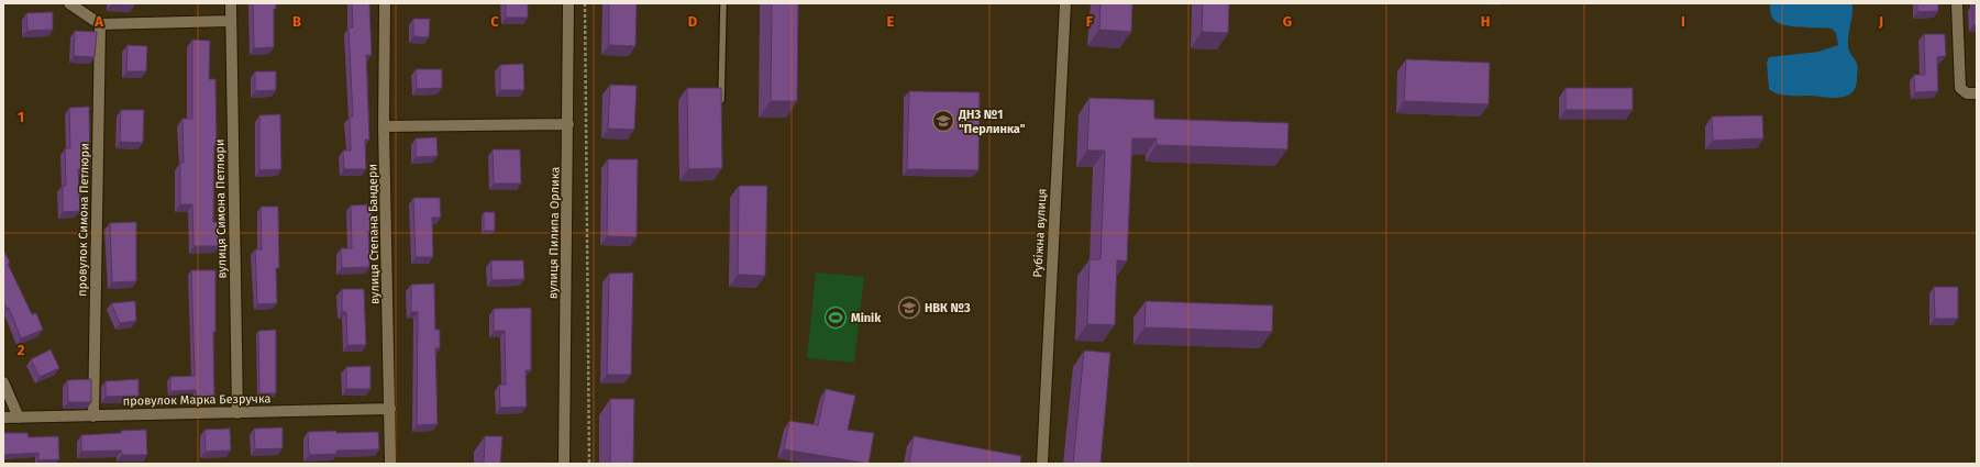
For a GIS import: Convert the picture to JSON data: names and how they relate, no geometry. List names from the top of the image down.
{
  "streets": {
    "street": [
      "вулиця Симона Петлюри",
      "провулок Симона Петлюри",
      "вулиця Пилипа Орлика",
      "Рубіжна вулиця",
      "вулиця Степана Бандери",
      "провулок Марка Безручка"
    ]
  },
  "crossings": [
    ["вулиця Симона Петлюри", "провулок Марка Безручка"],
    ["провулок Симона Петлюри", "провулок Марка Безручка"],
    ["вулиця Степана Бандери", "провулок Марка Безручка"]
  ],
  "places": {
    "school or university": ["ДНЗ №1 \"Перлинка\"", "НВК №3"],
    "sports": ["Minik"]
  },
  "grid": {
    "columns": [
      "A",
      "B",
      "C",
      "D",
      "E",
      "F",
      "G",
      "H",
      "I",
      "J"
    ],
    "rows": ["1", "2"]
  }
}
